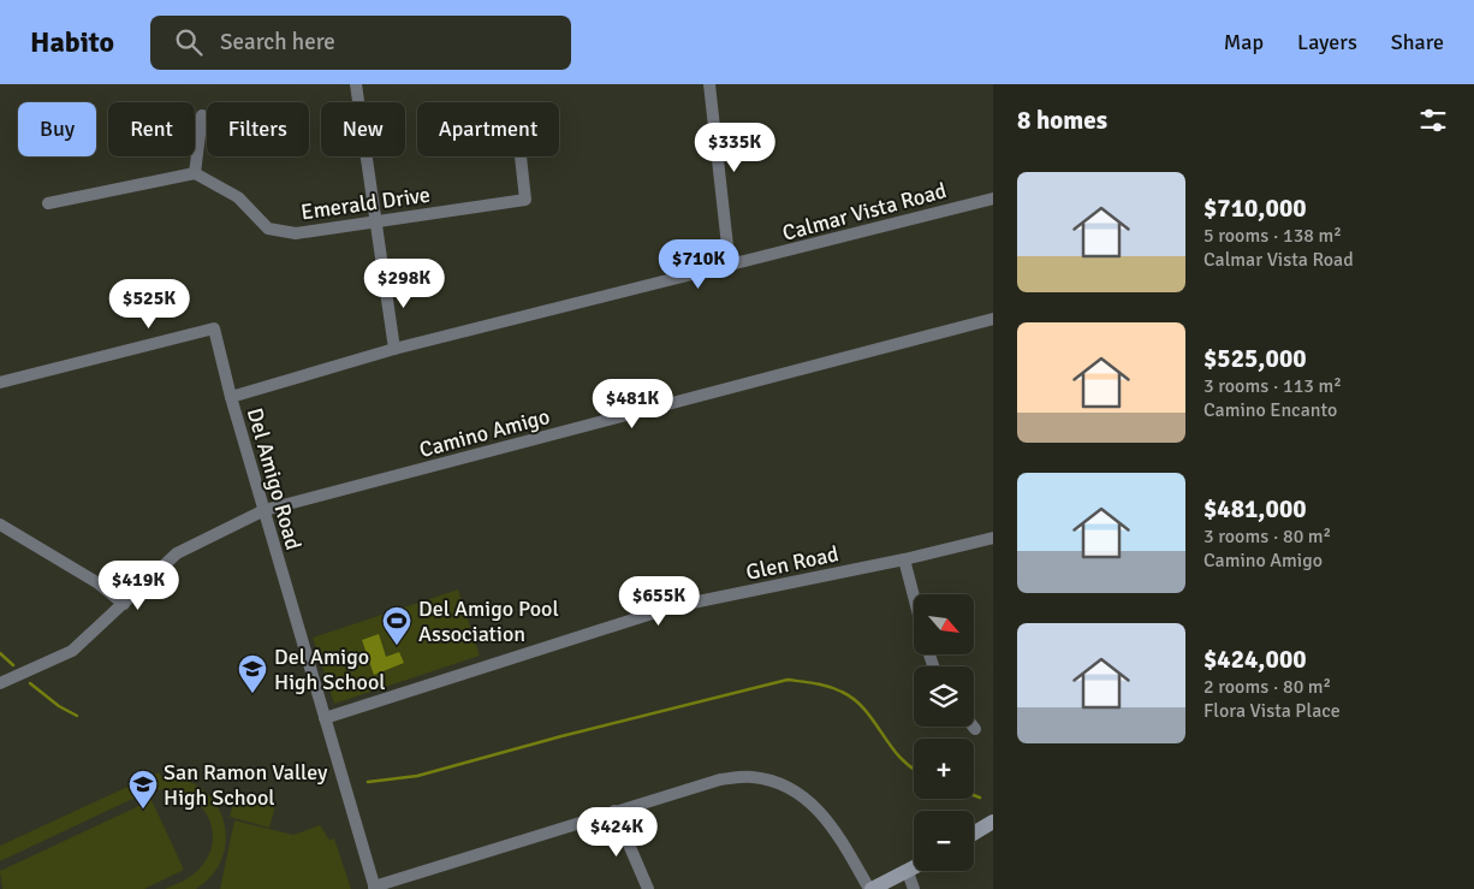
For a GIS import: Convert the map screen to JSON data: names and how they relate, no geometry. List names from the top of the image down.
{
  "streets": {
    "street": [
      "Emerald Drive",
      "Calmar Vista Road",
      "Camino Amigo",
      "Del Amigo Road",
      "Glen Road"
    ]
  },
  "crossings": [
    ["Calmar Vista Road", "Del Amigo Road"],
    ["Camino Amigo", "Del Amigo Road"],
    ["Del Amigo Road", "Glen Road"]
  ],
  "places": {
    "sports": ["Del Amigo Pool Association"],
    "school or university": ["Del Amigo High School", "San Ramon Valley High School"]
  },
  "north": "bottom right",
  "page": {
    "header": "Habito",
    "search": "Search here",
    "nav": ["Map", "Layers", "Share"],
    "heading": "8 homes",
    "chip": [
      "Buy",
      "Rent",
      "Filters",
      "New",
      "Apartment"
    ],
    "price": [
      "$335K",
      "$710K",
      "$298K",
      "$525K",
      "$481K",
      "$419K",
      "$655K",
      "$424K"
    ],
    "list": [
      {
        "name": "$710,000",
        "note": "5 rooms · 138 m² · Calmar Vista Road"
      },
      {
        "name": "$525,000",
        "note": "3 rooms · 113 m² · Camino Encanto"
      },
      {
        "name": "$481,000",
        "note": "3 rooms · 80 m² · Camino Amigo"
      },
      {
        "name": "$424,000",
        "note": "2 rooms · 80 m² · Flora Vista Place"
      }
    ],
    "map_buttons": ["+", "−"]
  }
}
